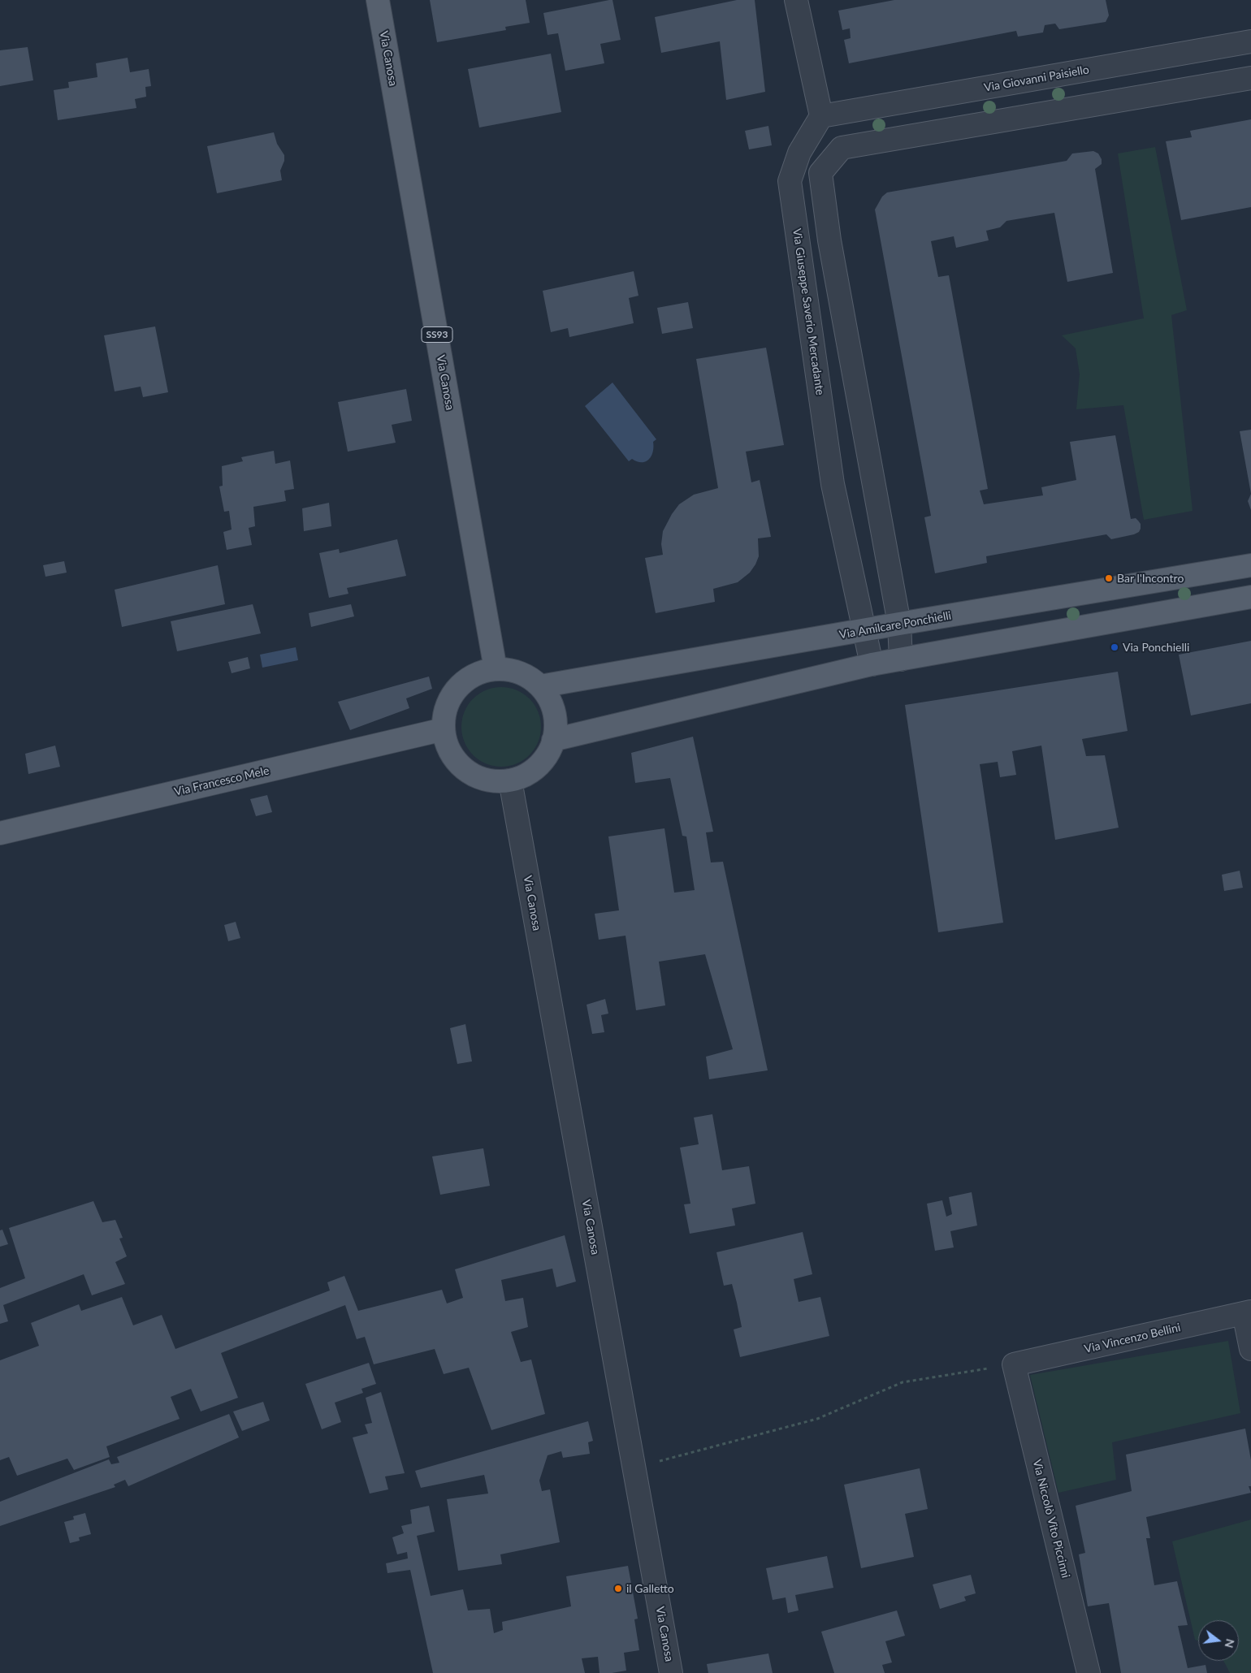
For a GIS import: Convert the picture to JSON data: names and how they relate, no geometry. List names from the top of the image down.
{
  "streets": {
    "main road": [
      "Via Canosa",
      "SS93",
      "Via Amilcare Ponchielli",
      "Via Francesco Mele"
    ],
    "street": [
      "Via Giovanni Paisiello",
      "Via Giuseppe Saverio Mercadante",
      "Via Vincenzo Bellini",
      "Via Niccolò Vito Piccinni"
    ]
  },
  "crossings": [
    ["Via Canosa", "Via Amilcare Ponchielli"],
    ["Via Canosa", "Via Francesco Mele"],
    ["Via Giovanni Paisiello", "Via Giuseppe Saverio Mercadante"],
    ["Via Giuseppe Saverio Mercadante", "Via Amilcare Ponchielli"],
    ["Via Amilcare Ponchielli", "Via Francesco Mele"],
    ["Via Vincenzo Bellini", "Via Niccolò Vito Piccinni"]
  ],
  "places": ["Bar l'Incontro", "Via Ponchielli", "il Galletto"],
  "north": "right"
}
